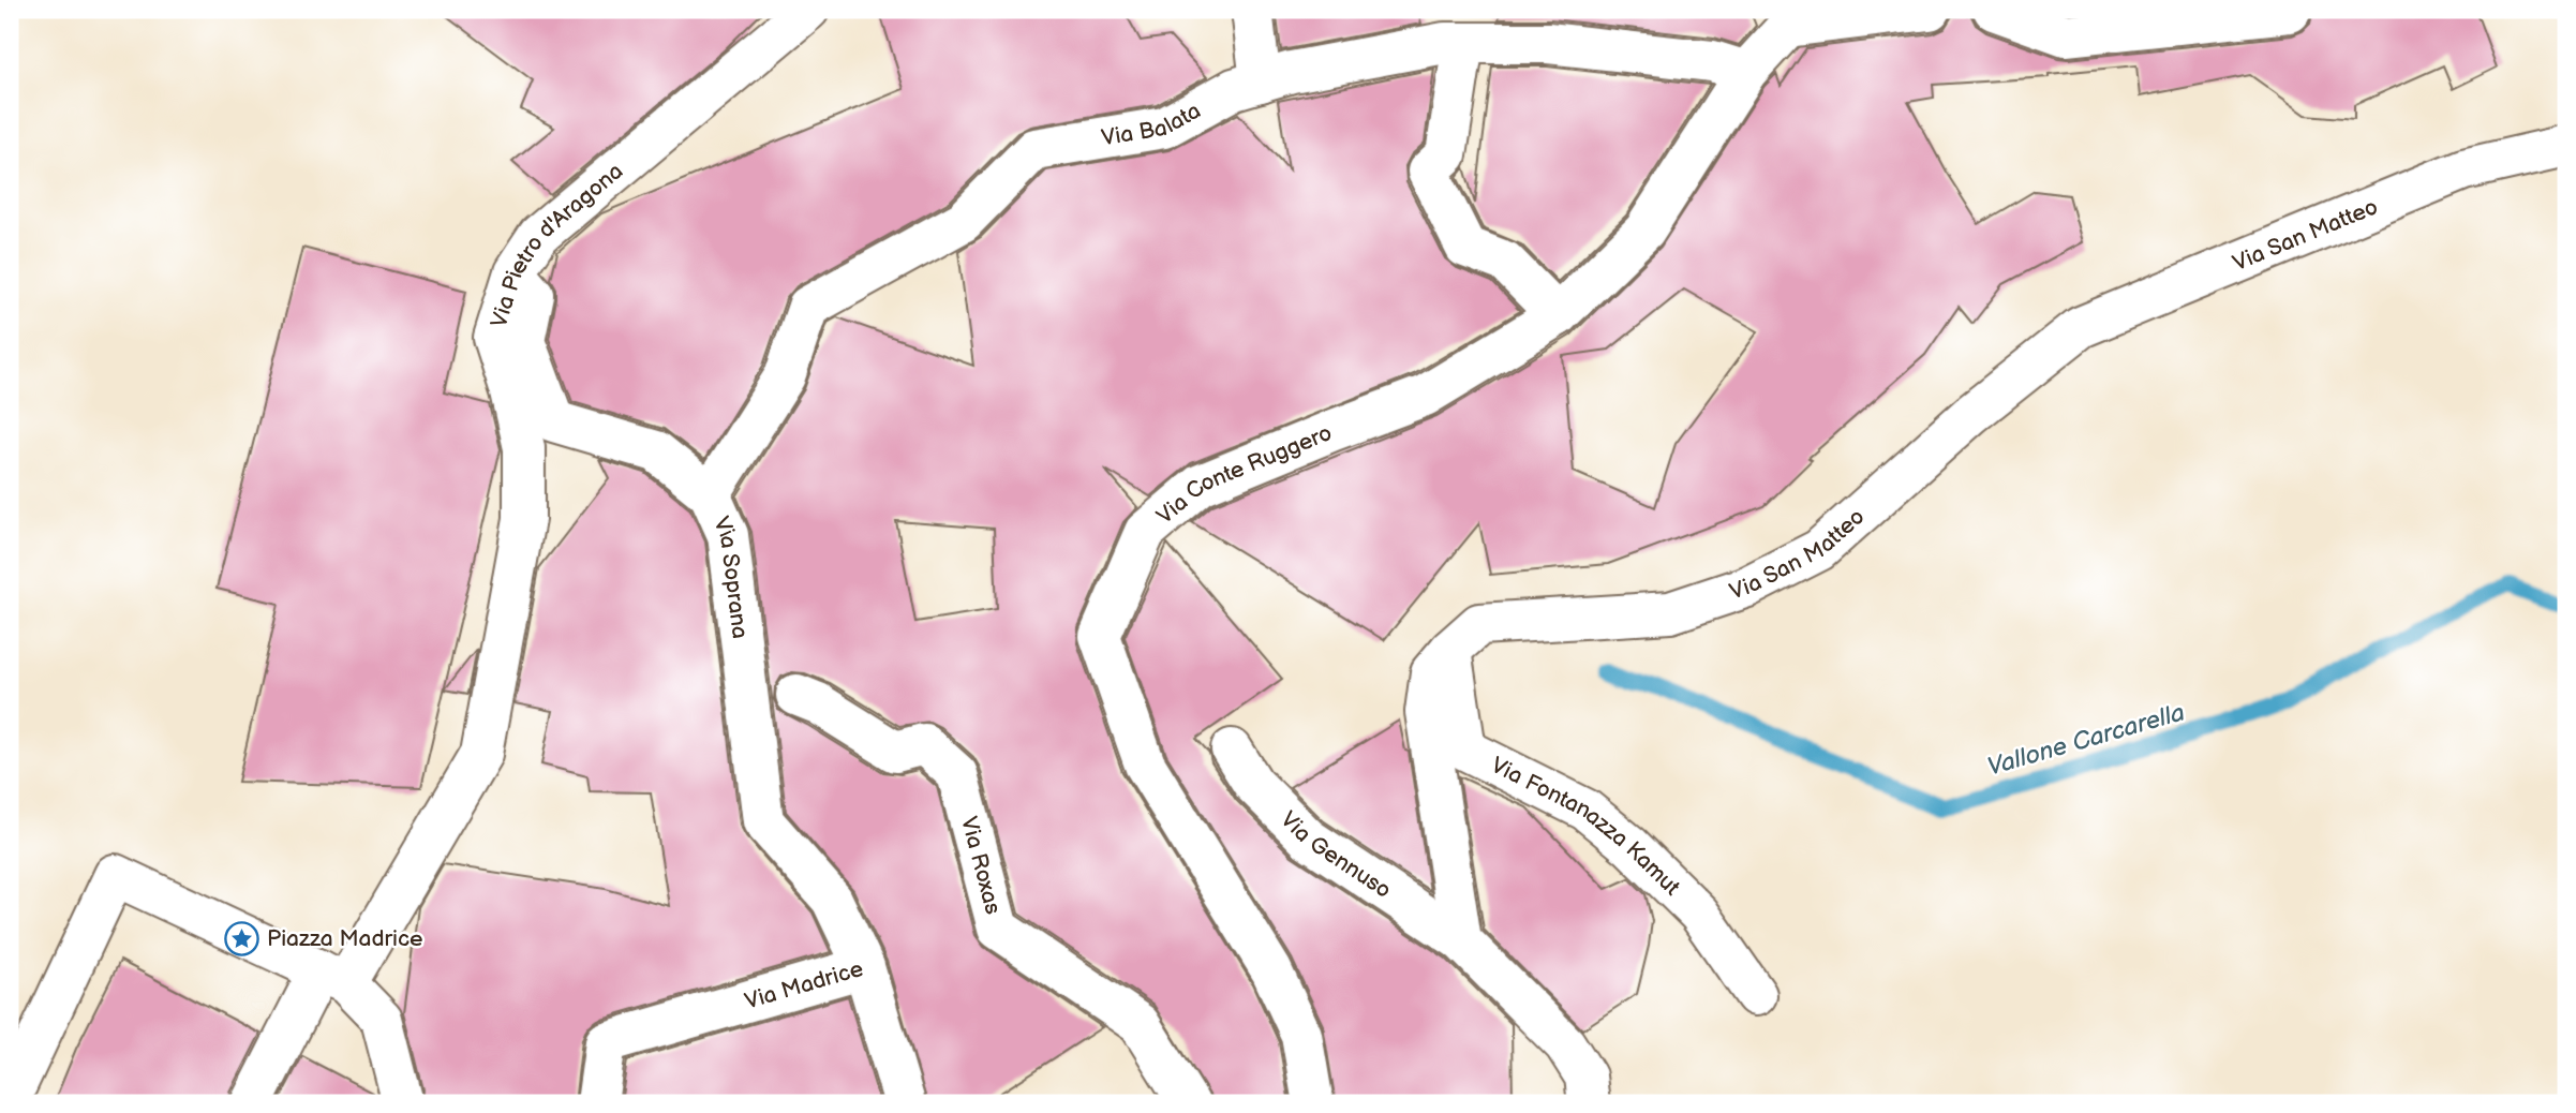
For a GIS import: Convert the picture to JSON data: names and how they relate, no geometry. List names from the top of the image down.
{
  "streets": {
    "street": [
      "Via Balata",
      "Via San Matteo",
      "Via Pietro d'Aragona",
      "Via Conte Ruggero",
      "Via Soprana",
      "Via Fontanazza Kamut",
      "Via Gennuso",
      "Via Roxas",
      "Via Madrice"
    ]
  },
  "crossings": [
    ["Via Balata", "Via Conte Ruggero"],
    ["Via Balata", "Via Soprana"],
    ["Via San Matteo", "Via Fontanazza Kamut"],
    ["Via San Matteo", "Via Gennuso"],
    ["Via Pietro d'Aragona", "Via Soprana"],
    ["Via Soprana", "Via Madrice"]
  ],
  "water": ["Vallone Carcarella"],
  "places": {
    "place": ["Piazza Madrice"]
  }
}
